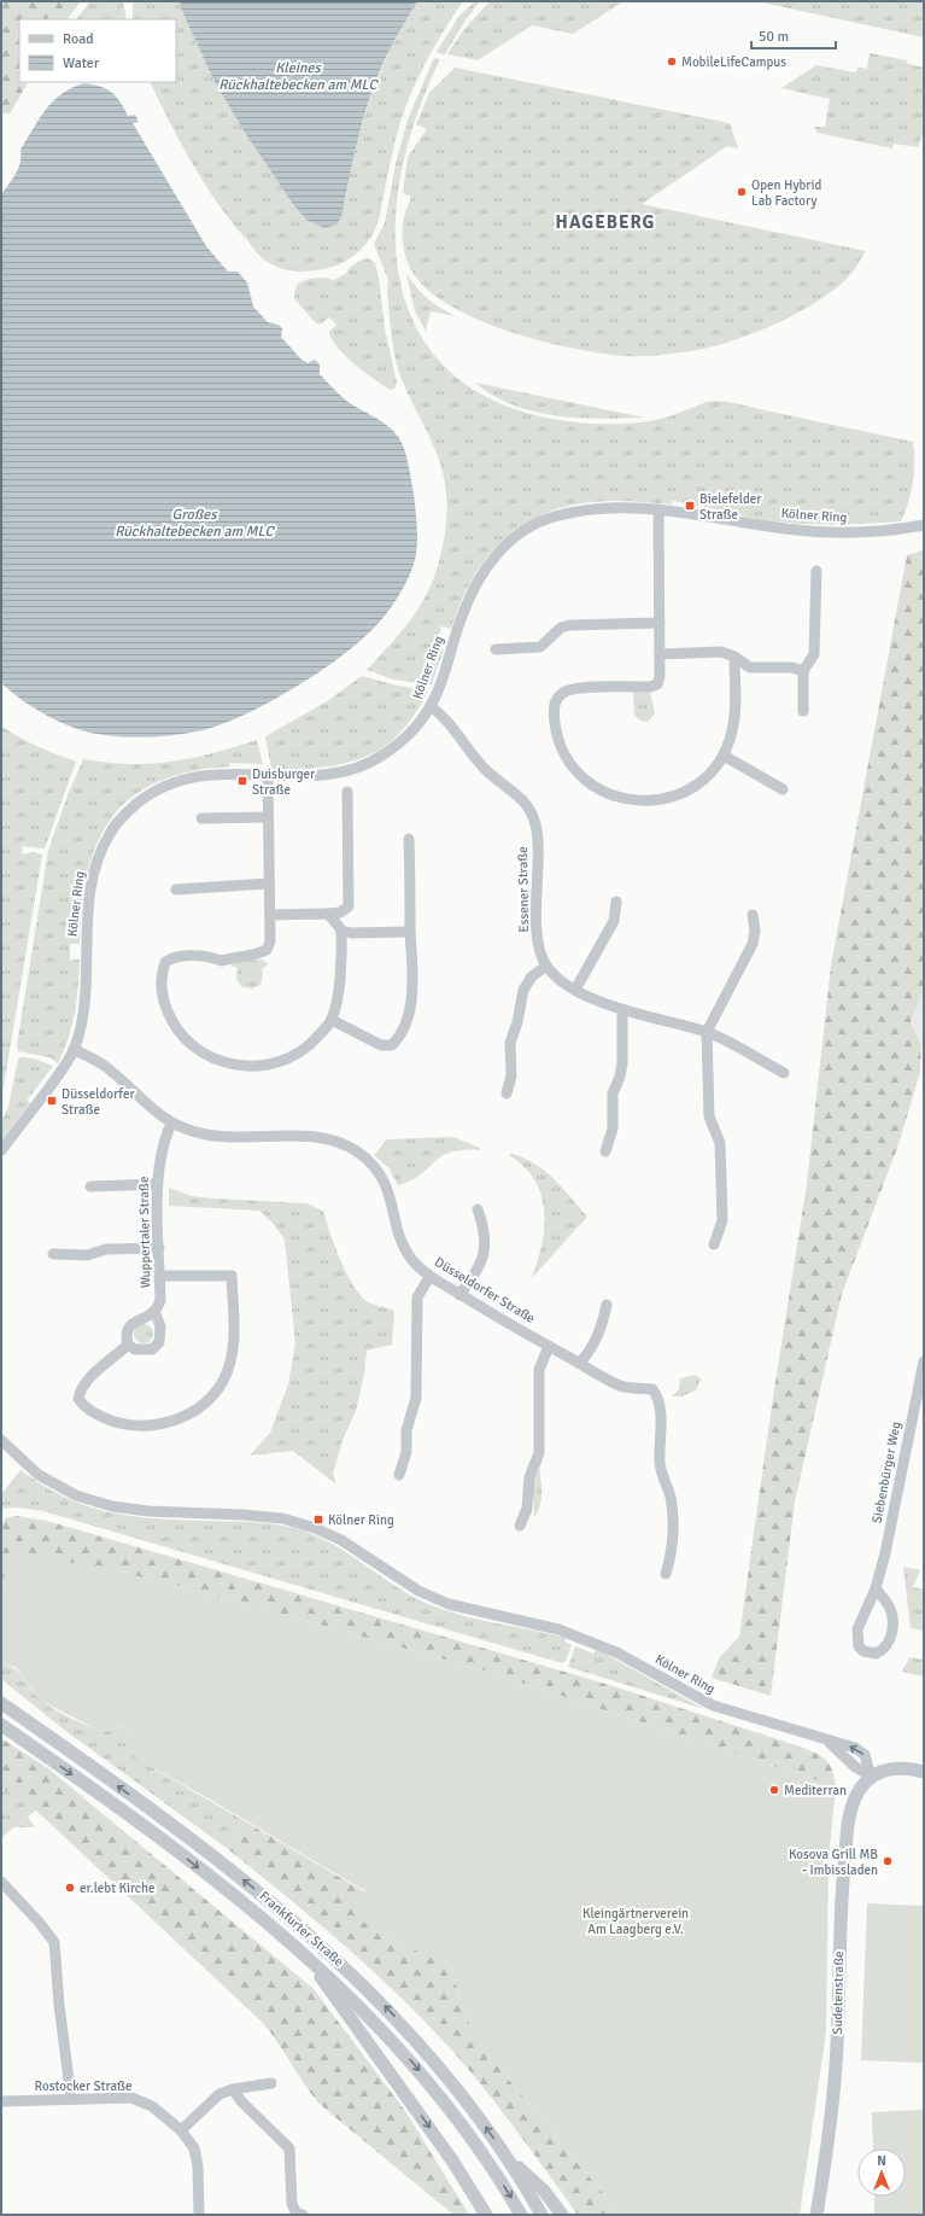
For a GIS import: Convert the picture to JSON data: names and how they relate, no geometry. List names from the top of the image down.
{
  "streets": {
    "street": [
      "Kölner Ring",
      "Essener Straße",
      "Wuppertaler Straße",
      "Düsseldorfer Straße",
      "Siebenbürger Weg",
      "Frankfurter Straße",
      "Sudetenstraße",
      "Rostocker Straße"
    ]
  },
  "crossings": [
    ["Kölner Ring", "Essener Straße"],
    ["Kölner Ring", "Düsseldorfer Straße"],
    ["Kölner Ring", "Sudetenstraße"],
    ["Wuppertaler Straße", "Düsseldorfer Straße"]
  ],
  "districts": ["HAGEBERG"],
  "water": ["Kleines Rückhaltebecken am MLC", "Großes Rückhaltebecken am MLC"],
  "parks": ["Kleingärtnerverein Am Laagberg e.V."],
  "places": {
    "other": [
      "MobileLifeCampus",
      "Open Hybrid Lab Factory",
      "Mediterran",
      "Kosova Grill MB - Imbissladen",
      "er.lebt Kirche"
    ],
    "transit": [
      "Bielefelder Straße",
      "Duisburger Straße",
      "Düsseldorfer Straße",
      "Kölner Ring"
    ]
  },
  "legend": ["Road", "Water"],
  "scale_bar": "50 m",
  "north": "top"
}
